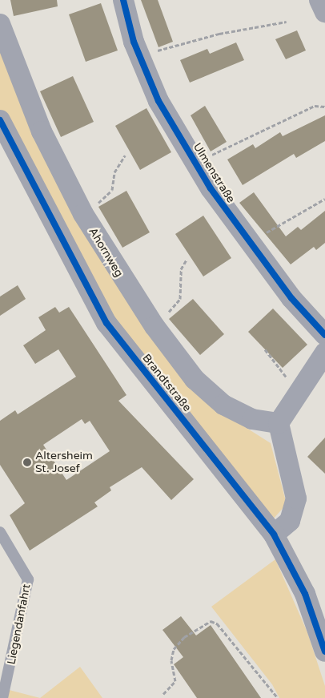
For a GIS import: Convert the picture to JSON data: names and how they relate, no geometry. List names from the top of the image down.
{
  "streets": {
    "street": ["Ulmenstraße", "Ahornweg", "Brandtstraße"],
    "lane": ["Liegendanfahrt"]
  },
  "places": ["Altersheim St. Josef"]
}
